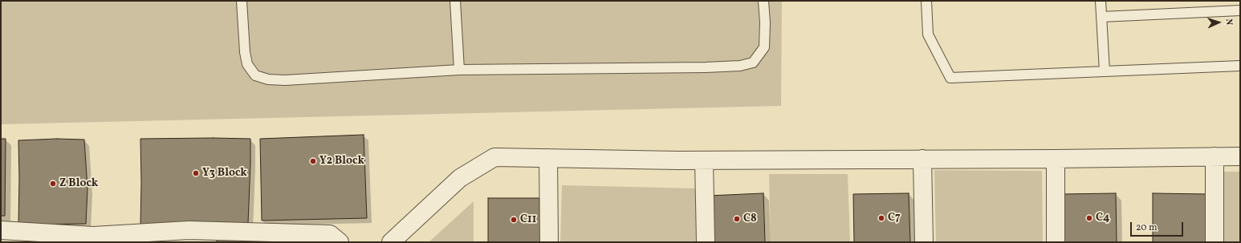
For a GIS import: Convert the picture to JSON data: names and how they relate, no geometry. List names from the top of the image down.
{
  "places": [
    "Y2 Block",
    "Y3 Block",
    "Z Block",
    "C7",
    "C4",
    "C8",
    "C11"
  ],
  "scale_bar": "20 m",
  "north": "right"
}
